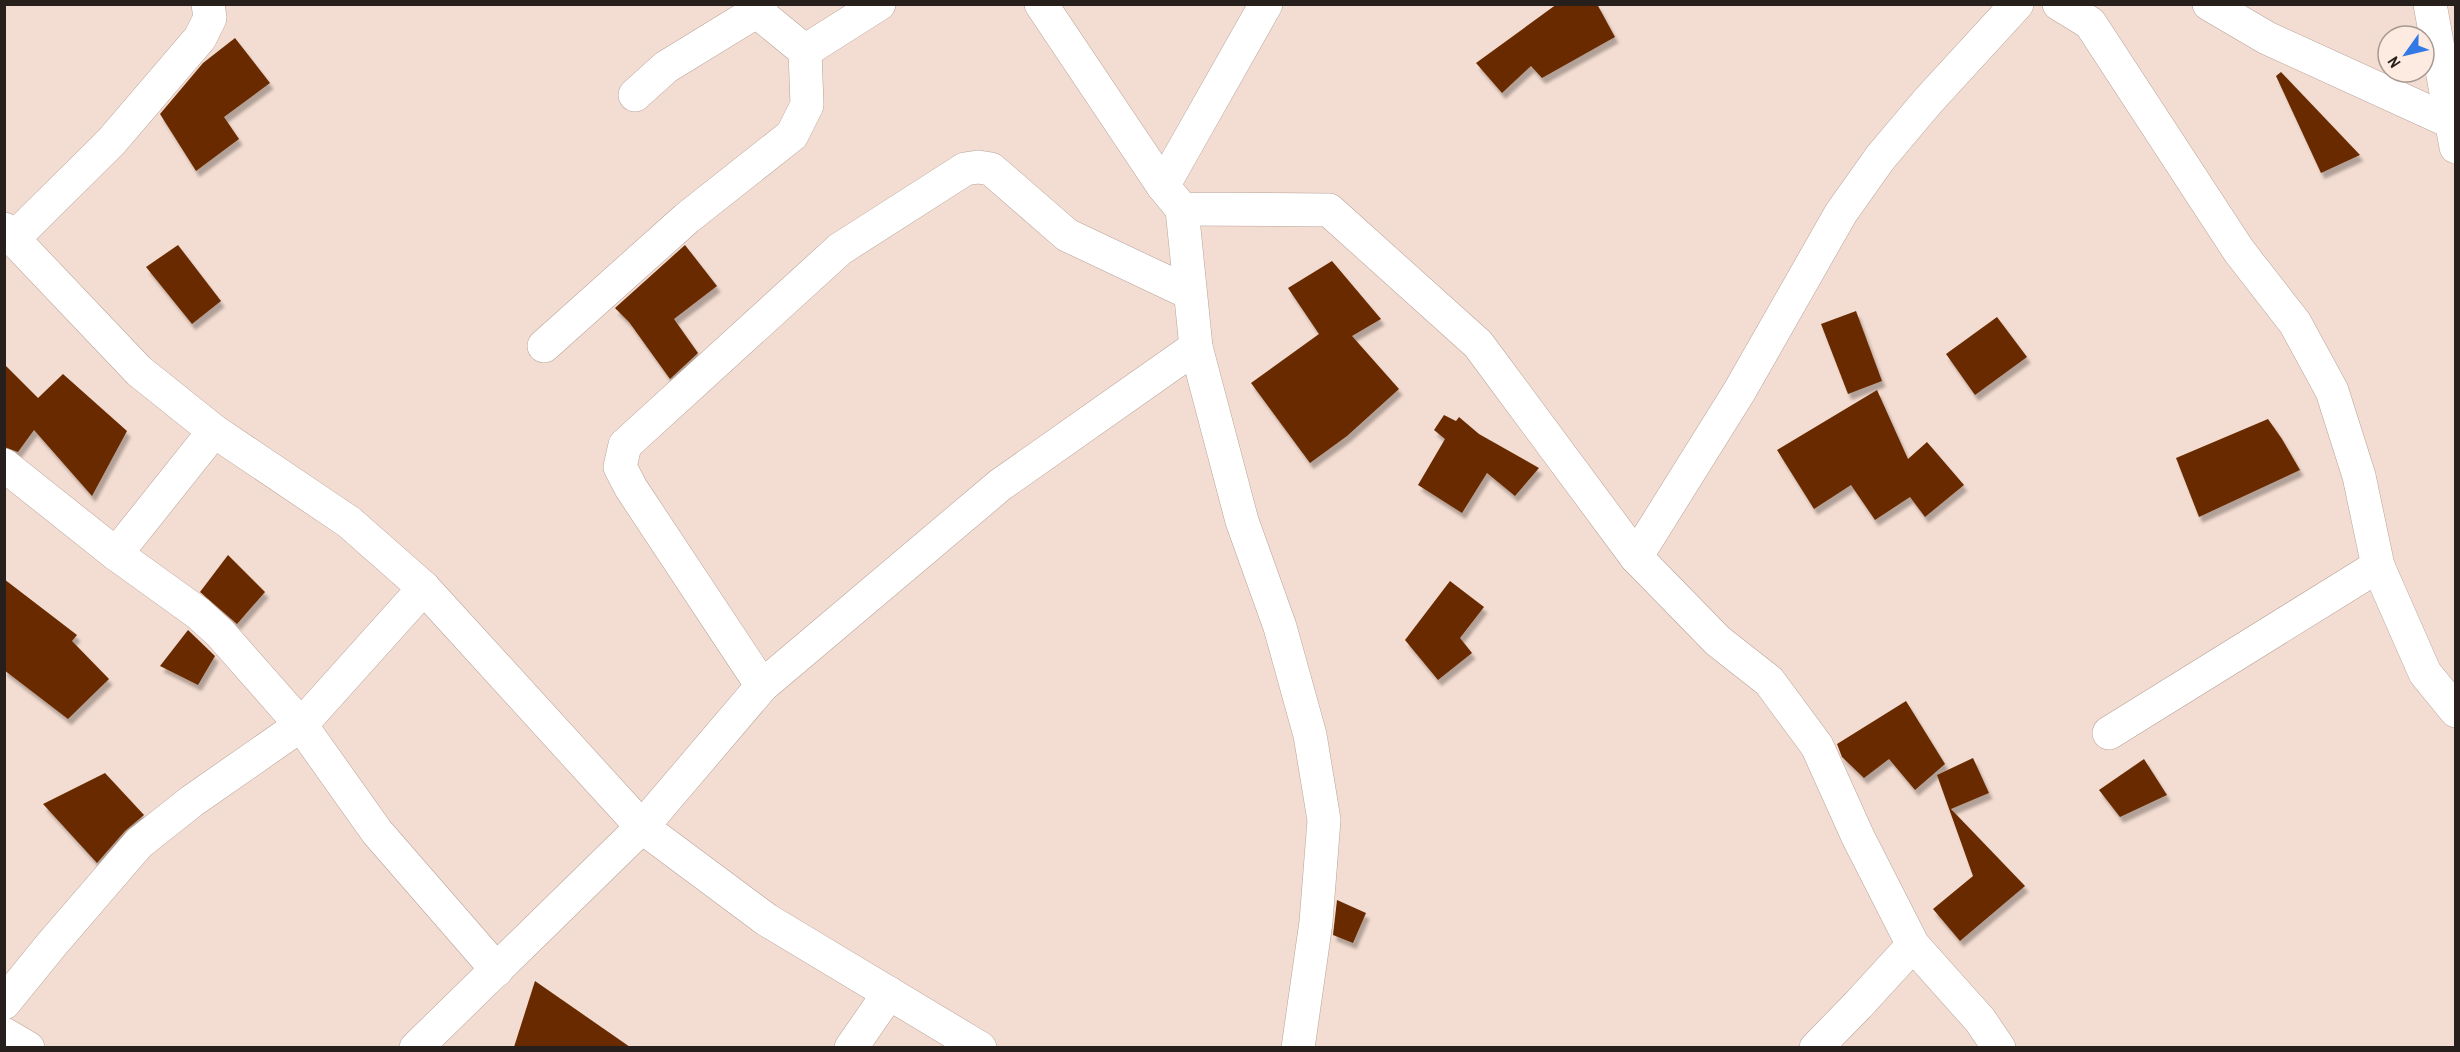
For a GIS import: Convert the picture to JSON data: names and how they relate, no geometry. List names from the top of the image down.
{
  "north": "bottom left"
}
